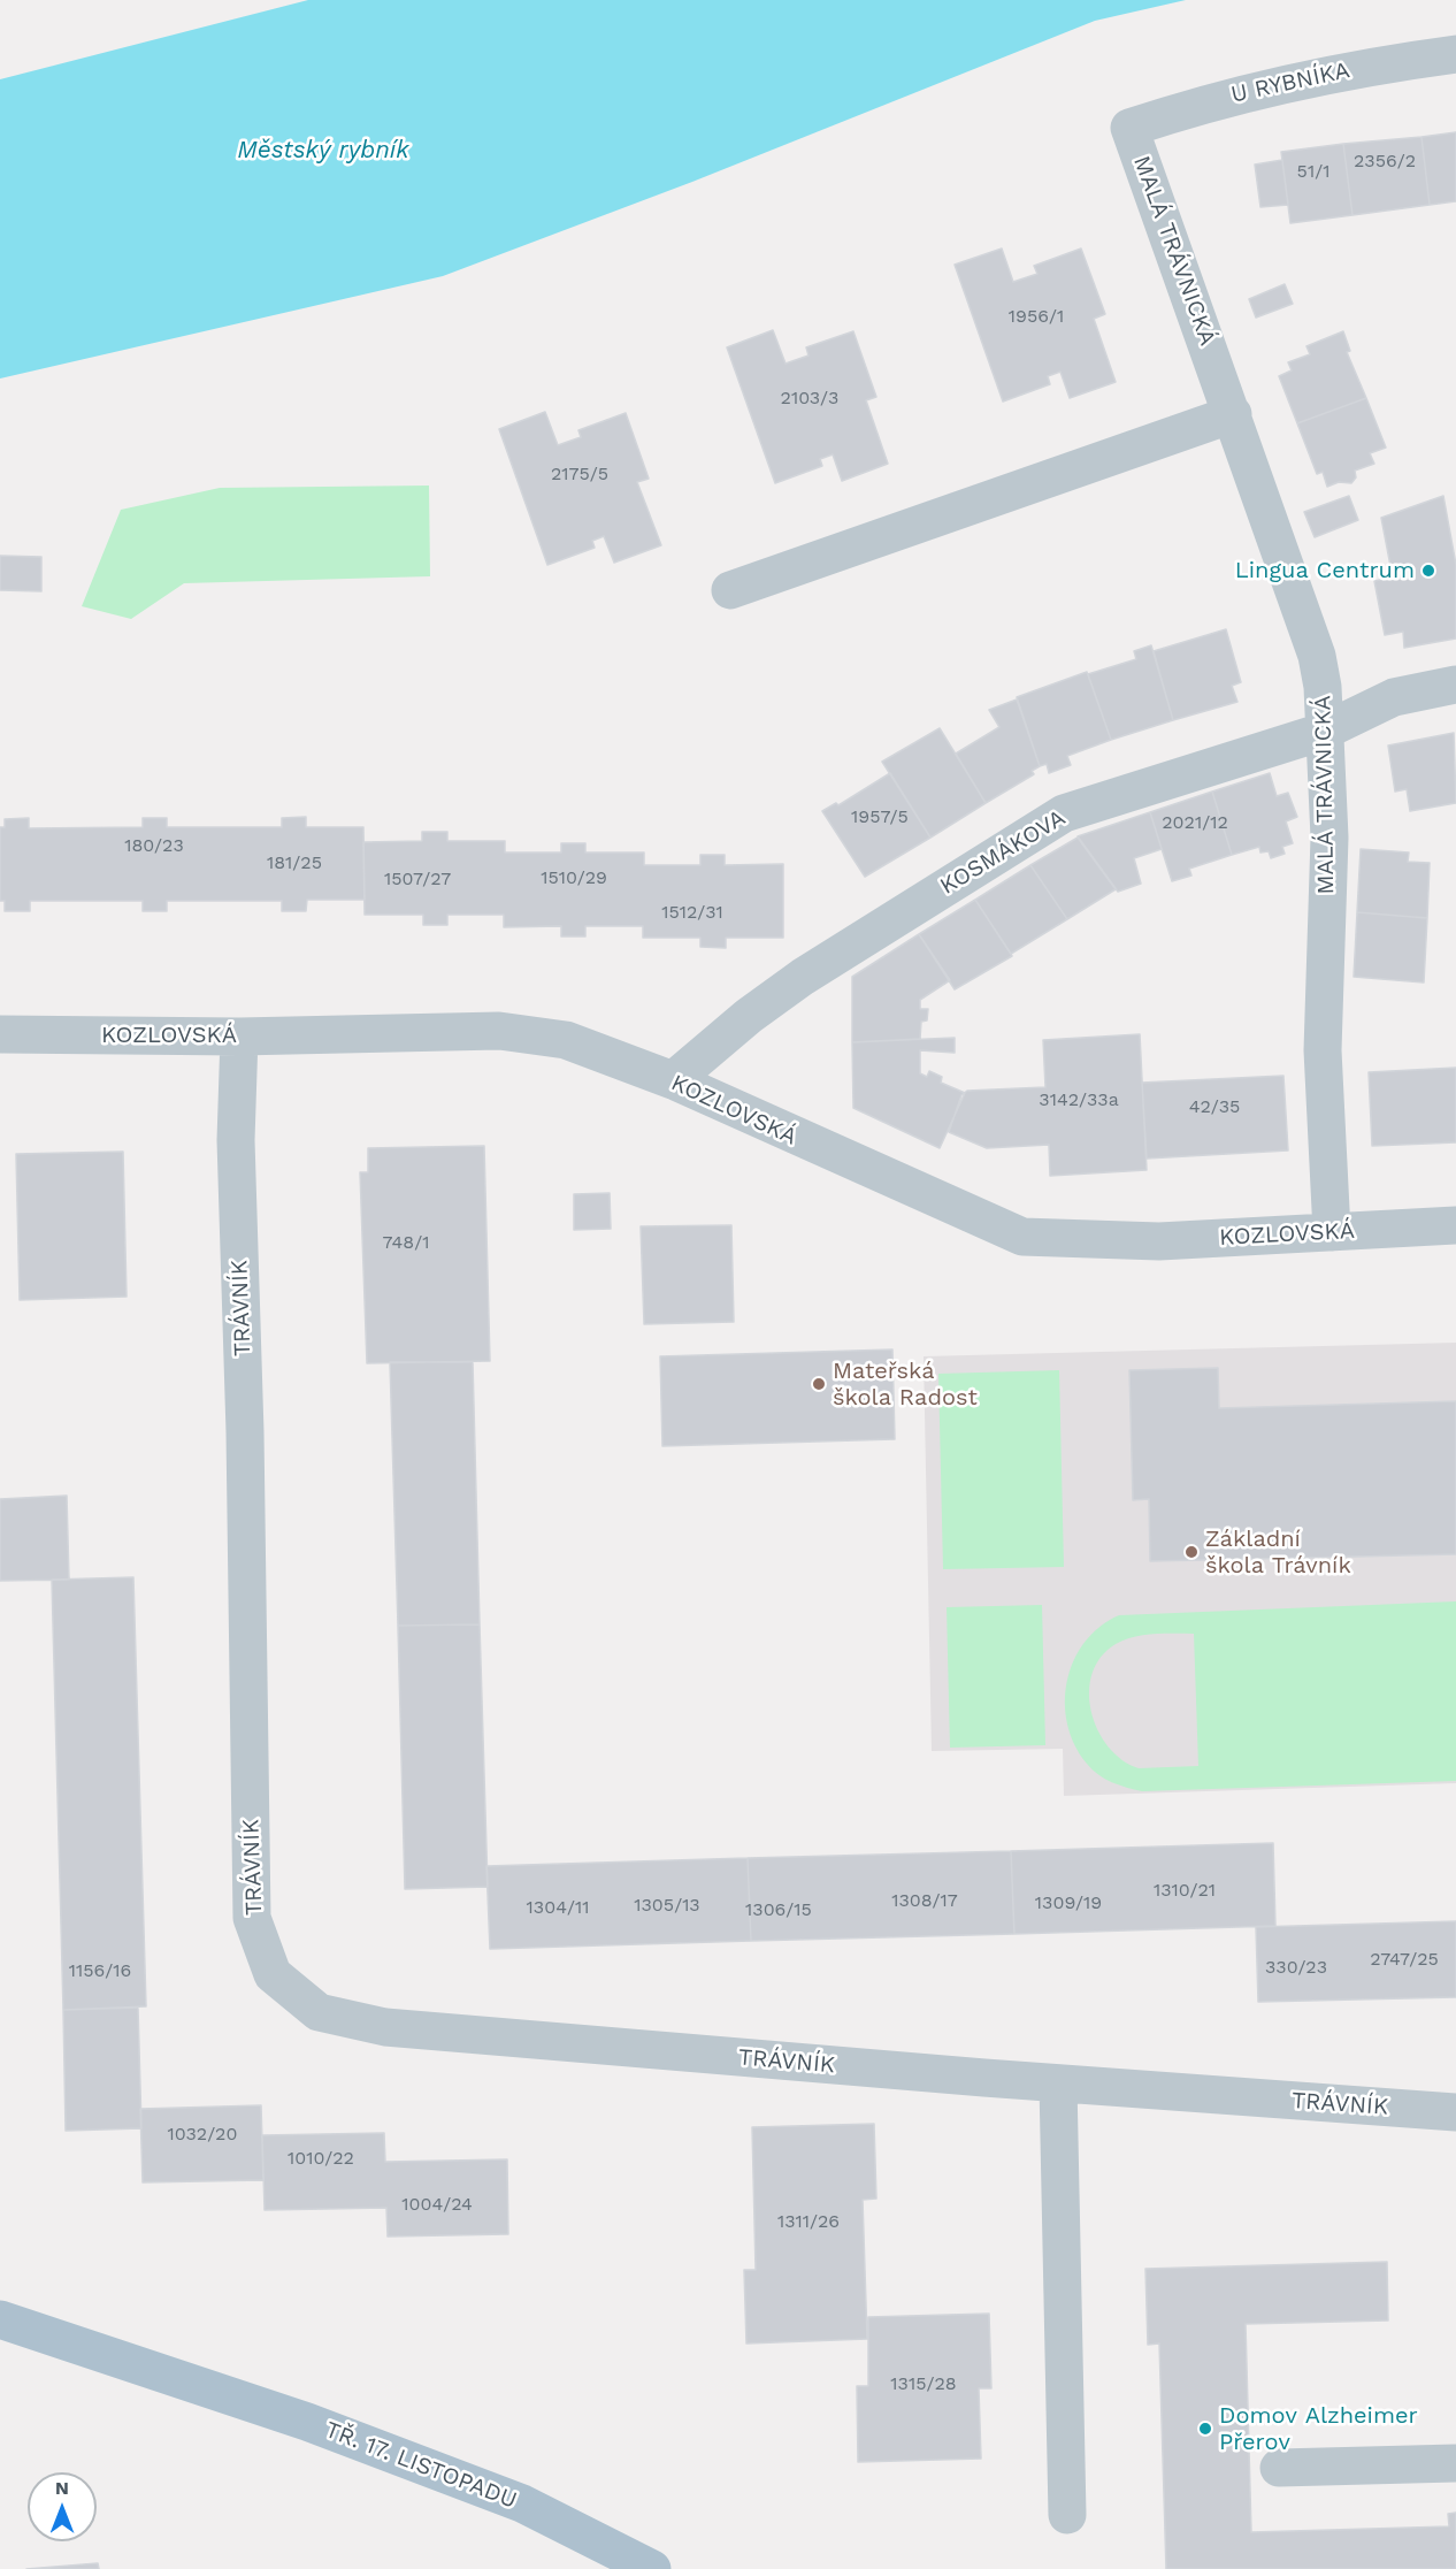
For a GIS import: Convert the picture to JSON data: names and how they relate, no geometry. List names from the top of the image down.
{
  "streets": {
    "main road": ["TŘ. 17. LISTOPADU"],
    "street": [
      "U RYBNÍKA",
      "MALÁ TRÁVNICKÁ",
      "KOSMÁKOVA",
      "KOZLOVSKÁ",
      "TRÁVNÍK"
    ]
  },
  "crossings": [
    ["U RYBNÍKA", "MALÁ TRÁVNICKÁ"],
    ["MALÁ TRÁVNICKÁ", "KOSMÁKOVA"],
    ["MALÁ TRÁVNICKÁ", "KOZLOVSKÁ"],
    ["KOSMÁKOVA", "KOZLOVSKÁ"],
    ["KOZLOVSKÁ", "TRÁVNÍK"]
  ],
  "water": ["Městský rybník"],
  "places": [
    "Lingua Centrum",
    "Mateřská škola Radost",
    "Základní škola Trávník",
    "Domov Alzheimer Přerov"
  ],
  "house_numbers": [
    "2356/2",
    "51/1",
    "1956/1",
    "2103/3",
    "2175/5",
    "1957/5",
    "2021/12",
    "180/23",
    "181/25",
    "1510/29",
    "1507/27",
    "1512/31",
    "3142/33a",
    "42/35",
    "748/1",
    "1310/21",
    "1308/17",
    "1309/19",
    "1305/13",
    "1304/11",
    "1306/15",
    "2747/25",
    "330/23",
    "1156/16",
    "1032/20",
    "1010/22",
    "1004/24",
    "1311/26",
    "1315/28"
  ],
  "north": "top"
}
